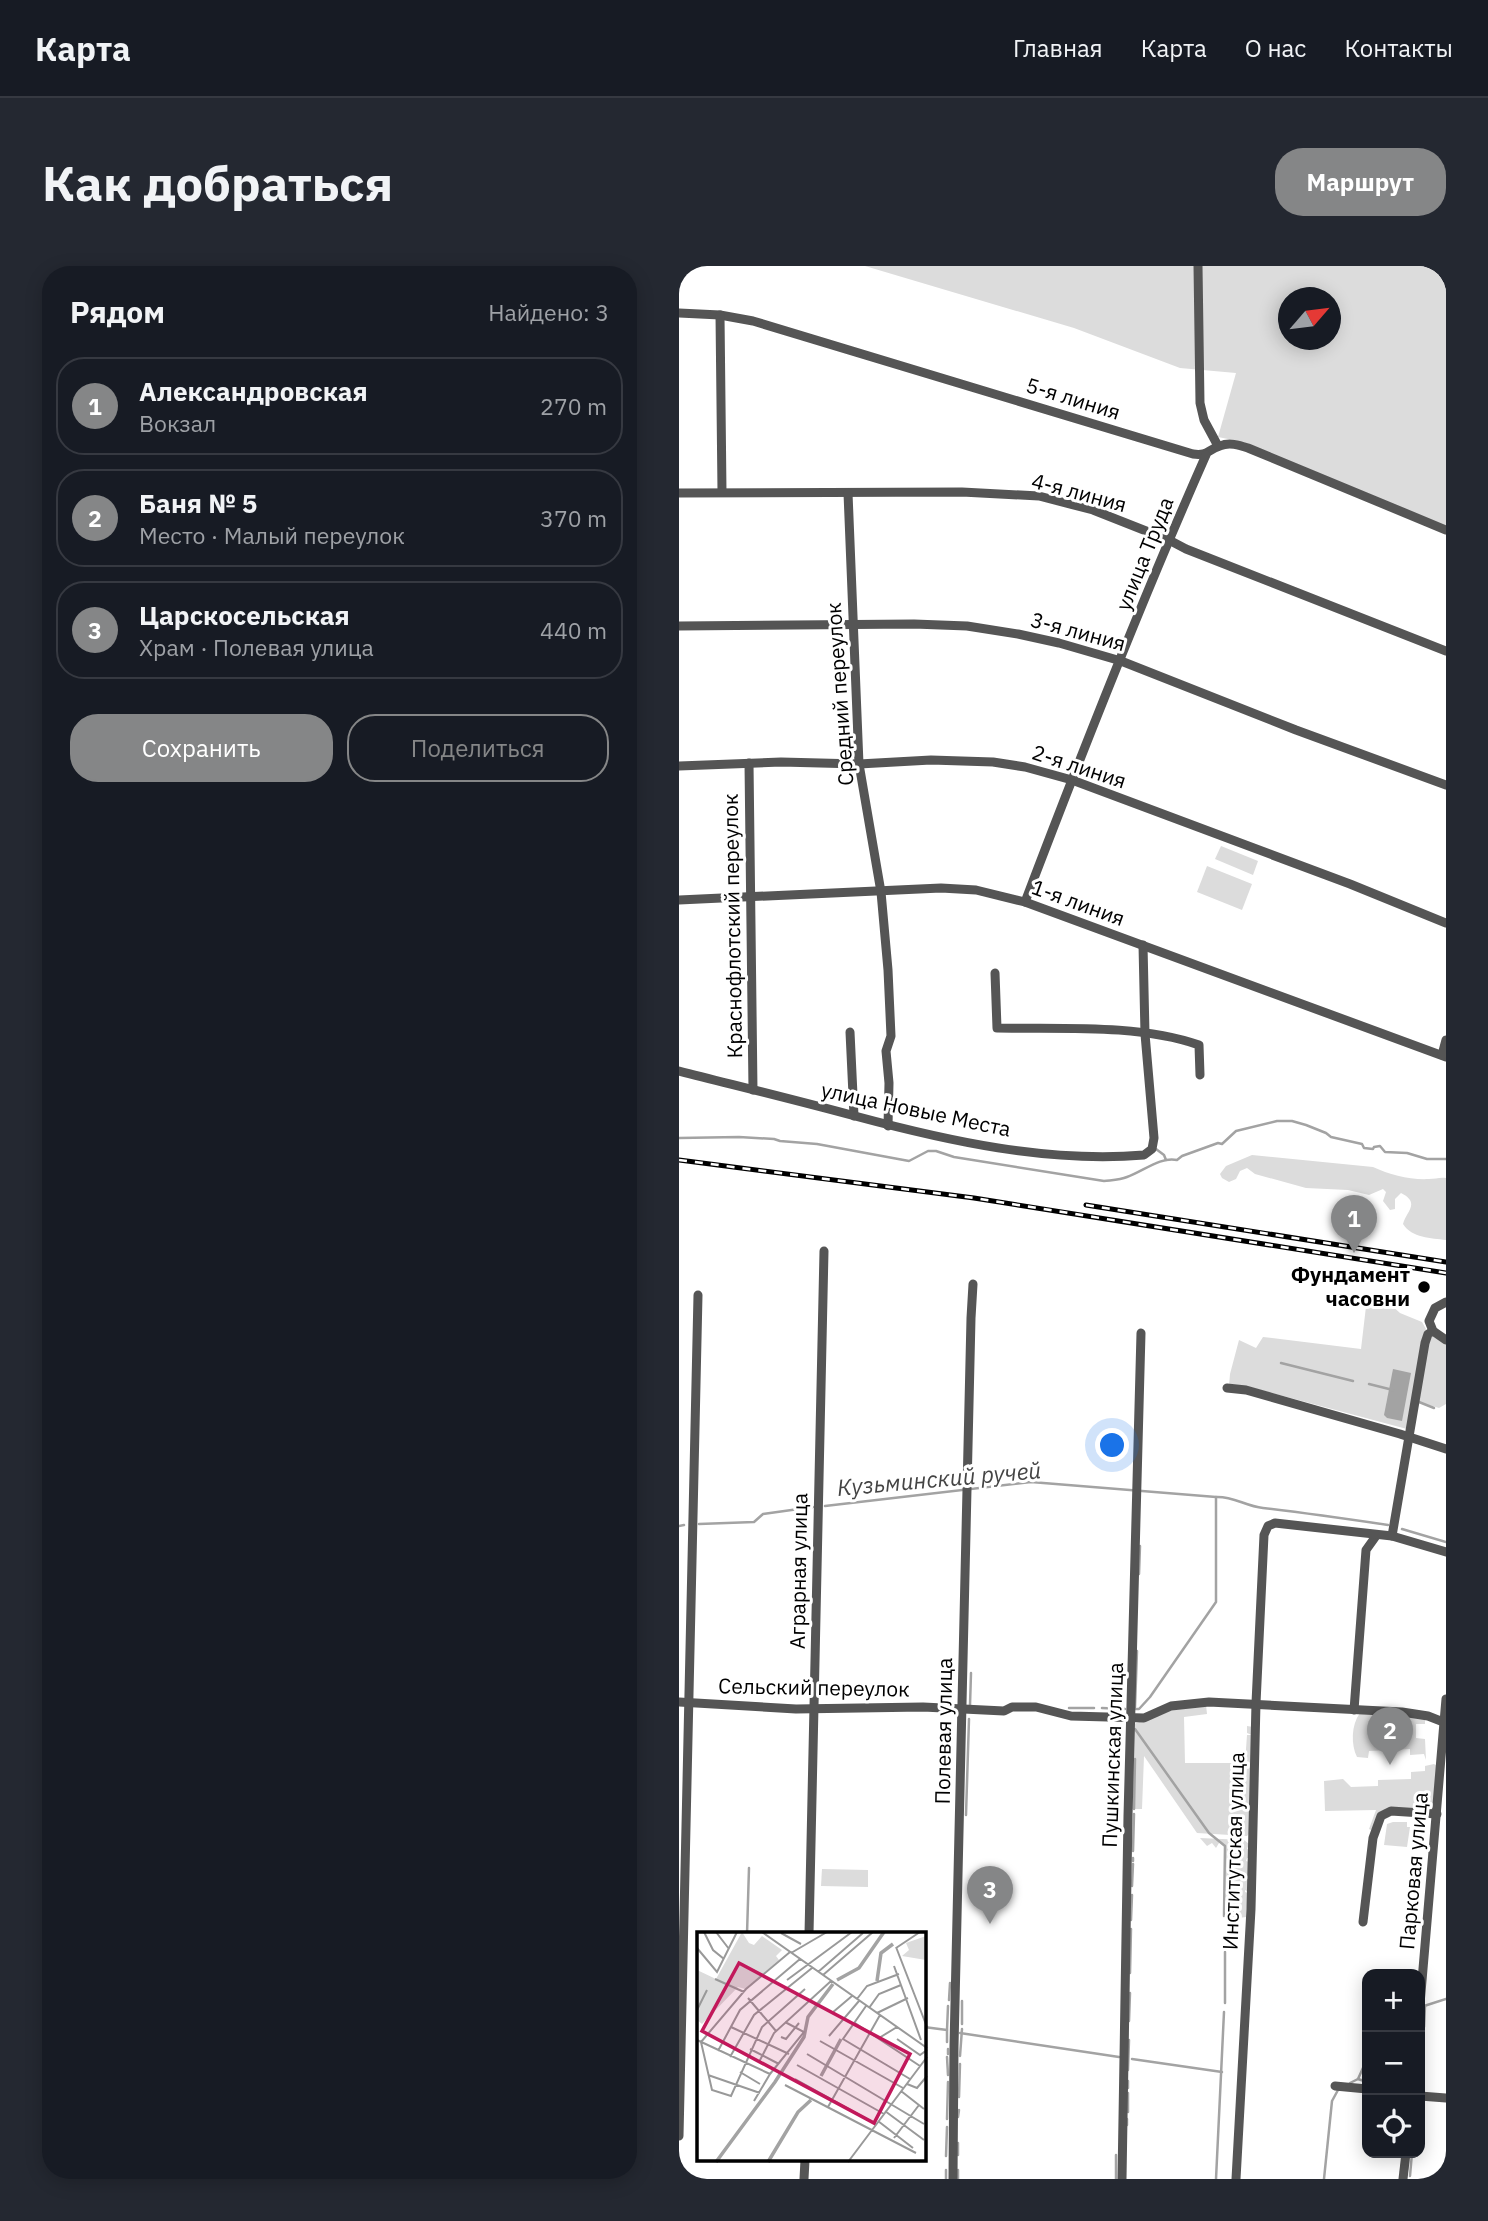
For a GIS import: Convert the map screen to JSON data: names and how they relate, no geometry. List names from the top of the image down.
{
  "streets": {
    "street": [
      "5-я линия",
      "4-я линия",
      "улица Труда",
      "3-я линия",
      "Средний переулок",
      "2-я линия",
      "1-я линия",
      "Краснофлотский переулок",
      "улица Новые Места",
      "Аграрная улица",
      "Сельский переулок",
      "Полевая улица",
      "Пушкинская улица",
      "Институтская улица",
      "Парковая улица"
    ]
  },
  "crossings": [
    ["5-я линия", "улица Труда"],
    ["4-я линия", "улица Труда"],
    ["4-я линия", "Средний переулок"],
    ["улица Труда", "3-я линия"],
    ["улица Труда", "2-я линия"],
    ["улица Труда", "1-я линия"],
    ["3-я линия", "Средний переулок"],
    ["Средний переулок", "2-я линия"],
    ["Средний переулок", "1-я линия"],
    ["Средний переулок", "улица Новые Места"],
    ["2-я линия", "Краснофлотский переулок"],
    ["1-я линия", "Краснофлотский переулок"],
    ["Краснофлотский переулок", "улица Новые Места"],
    ["Аграрная улица", "Сельский переулок"],
    ["Сельский переулок", "Полевая улица"],
    ["Сельский переулок", "Пушкинская улица"],
    ["Сельский переулок", "Институтская улица"],
    ["Сельский переулок", "Парковая улица"]
  ],
  "water": ["Кузьминский ручей"],
  "places": ["Фундамент часовни"],
  "north": "top right",
  "page": {
    "header": "Карта",
    "nav": [
      "Главная",
      "Карта",
      "О нас",
      "Контакты"
    ],
    "buttons": [
      "Маршрут",
      ["Сохранить", "Поделиться"]
    ],
    "title": "Как добраться",
    "heading": ["Рядом", "Найдено: 3"],
    "list": [
      {
        "mark": "1",
        "name": "Александровская",
        "note": "Вокзал",
        "value": "270 m"
      },
      {
        "mark": "2",
        "name": "Баня № 5",
        "note": "Место · Малый переулок",
        "value": "370 m"
      },
      {
        "mark": "3",
        "name": "Царскосельская",
        "note": "Храм · Полевая улица",
        "value": "440 m"
      }
    ],
    "pins": ["1", "2", "3"],
    "map_buttons": ["+", "−"]
  }
}
